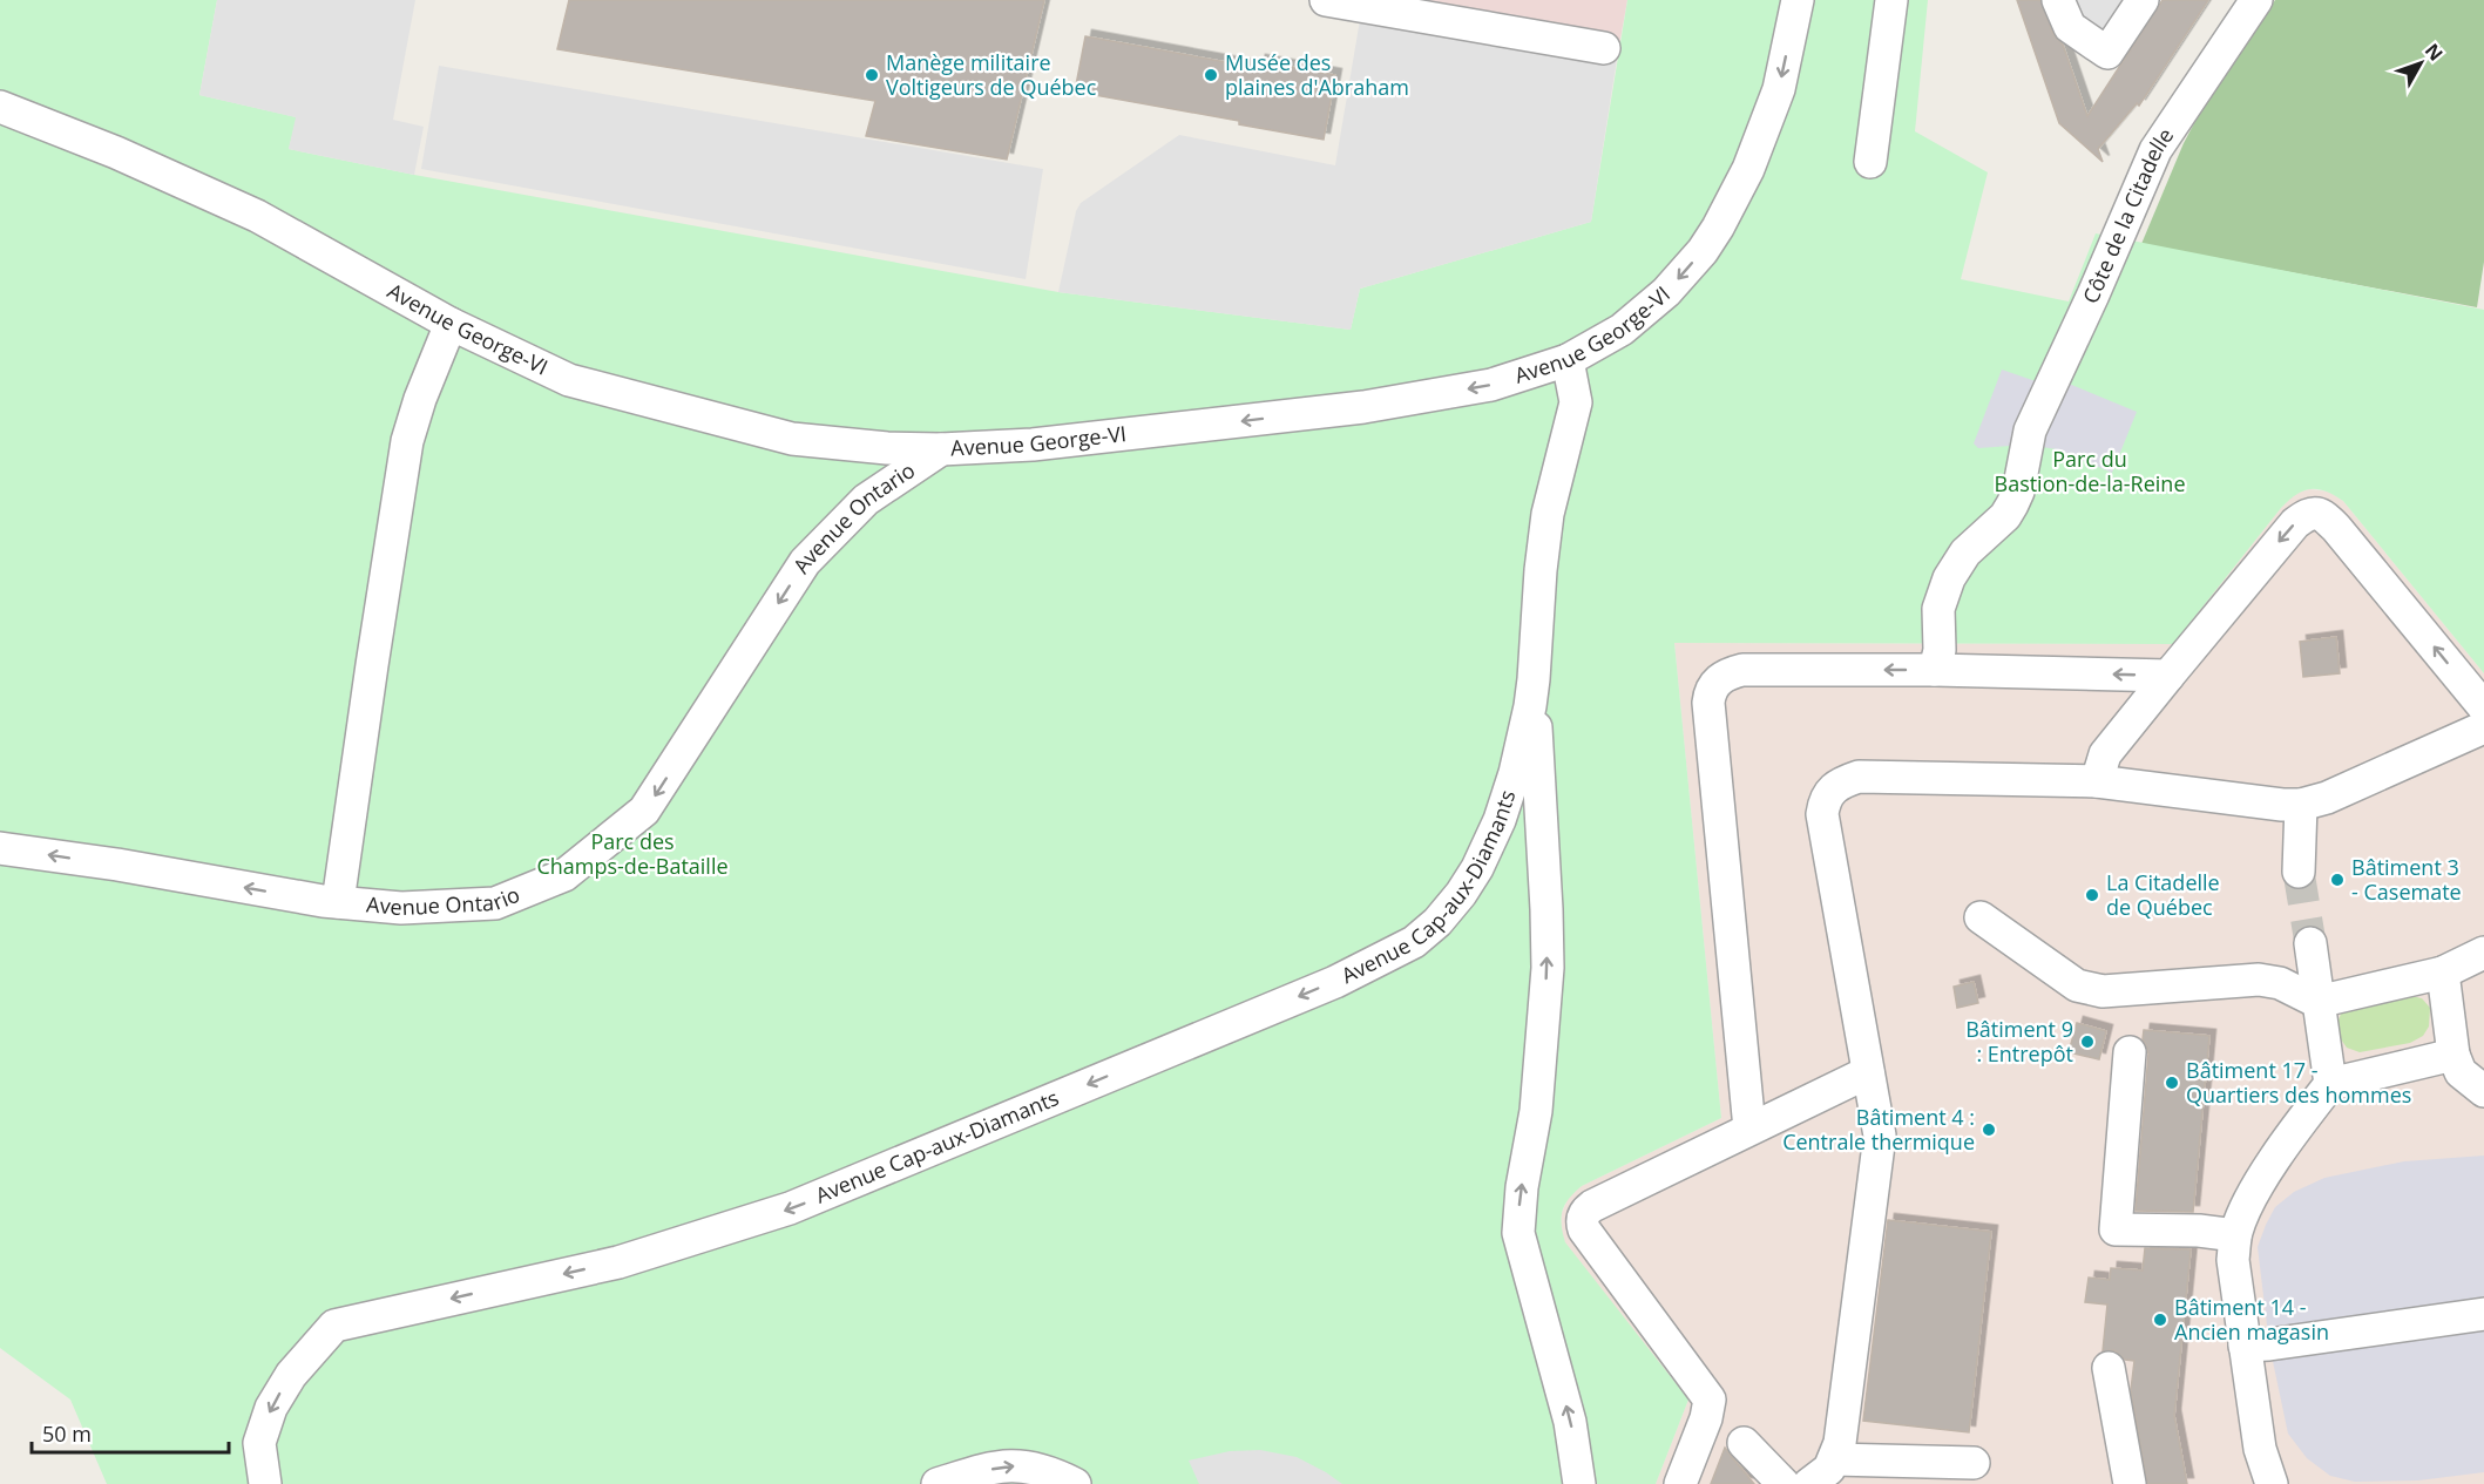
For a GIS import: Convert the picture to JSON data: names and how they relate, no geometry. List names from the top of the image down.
{
  "streets": {
    "street": [
      "Côte de la Citadelle",
      "Avenue George-VI",
      "Avenue Ontario",
      "Avenue Cap-aux-Diamants"
    ]
  },
  "crossings": [
    ["Avenue George-VI", "Avenue Ontario"],
    ["Avenue George-VI", "Avenue Cap-aux-Diamants"]
  ],
  "one_way": ["Avenue George-VI", "Avenue Ontario"],
  "parks": ["Parc du Bastion-de-la-Reine", "Parc des Champs-de-Bataille"],
  "places": [
    "Manège militaire Voltigeurs de Québec",
    "Musée des plaines d'Abraham",
    "Bâtiment 3 - Casemate",
    "La Citadelle de Québec",
    "Bâtiment 9 : Entrepôt",
    "Bâtiment 17 - Quartiers des hommes",
    "Bâtiment 4 : Centrale thermique",
    "Bâtiment 14 - Ancien magasin"
  ],
  "scale_bar": "50 m",
  "north": "top right"
}
